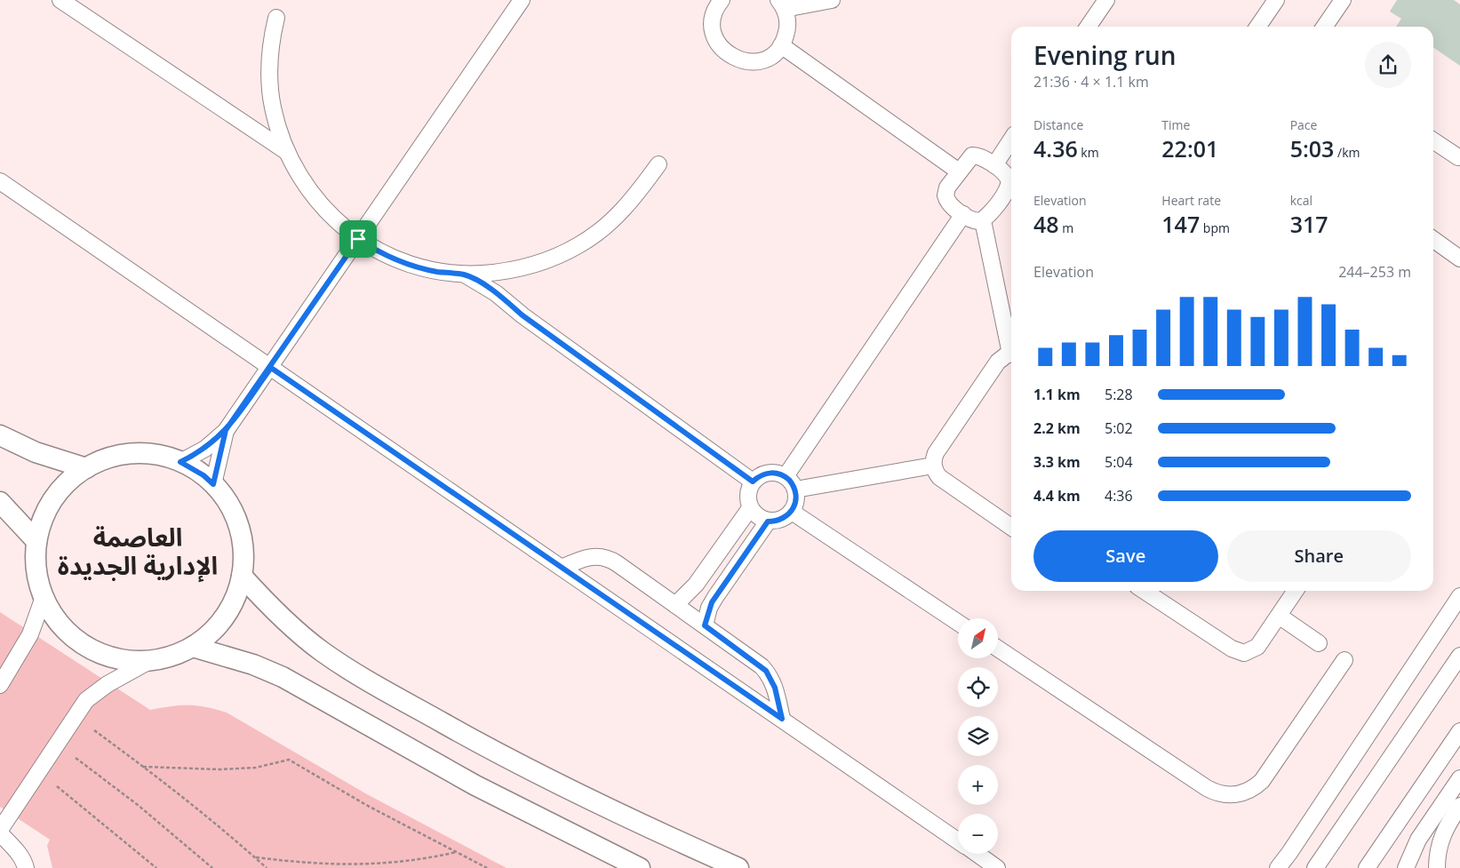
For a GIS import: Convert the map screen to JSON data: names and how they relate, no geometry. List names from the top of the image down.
{
  "districts": ["العاصمة الإدارية الجديدة"],
  "north": "top right",
  "page": {
    "heading": ["Evening run", "21:36 · 4 × 1.1 km"],
    "stats": [
      ["Distance", "4.36 km"],
      ["Time", "22:01"],
      ["Pace", "5:03 /km"],
      ["Elevation", "48 m"],
      ["Heart rate", "147 bpm"],
      ["kcal", "317"]
    ],
    "chart": ["Elevation", "244–253 m"],
    "list": [
      {
        "name": "1.1 km",
        "note": "5:28"
      },
      {
        "name": "2.2 km",
        "note": "5:02"
      },
      {
        "name": "3.3 km",
        "note": "5:04"
      },
      {
        "name": "4.4 km",
        "note": "4:36"
      }
    ],
    "buttons": ["Save", "Share"],
    "map_buttons": ["+", "−"]
  }
}
